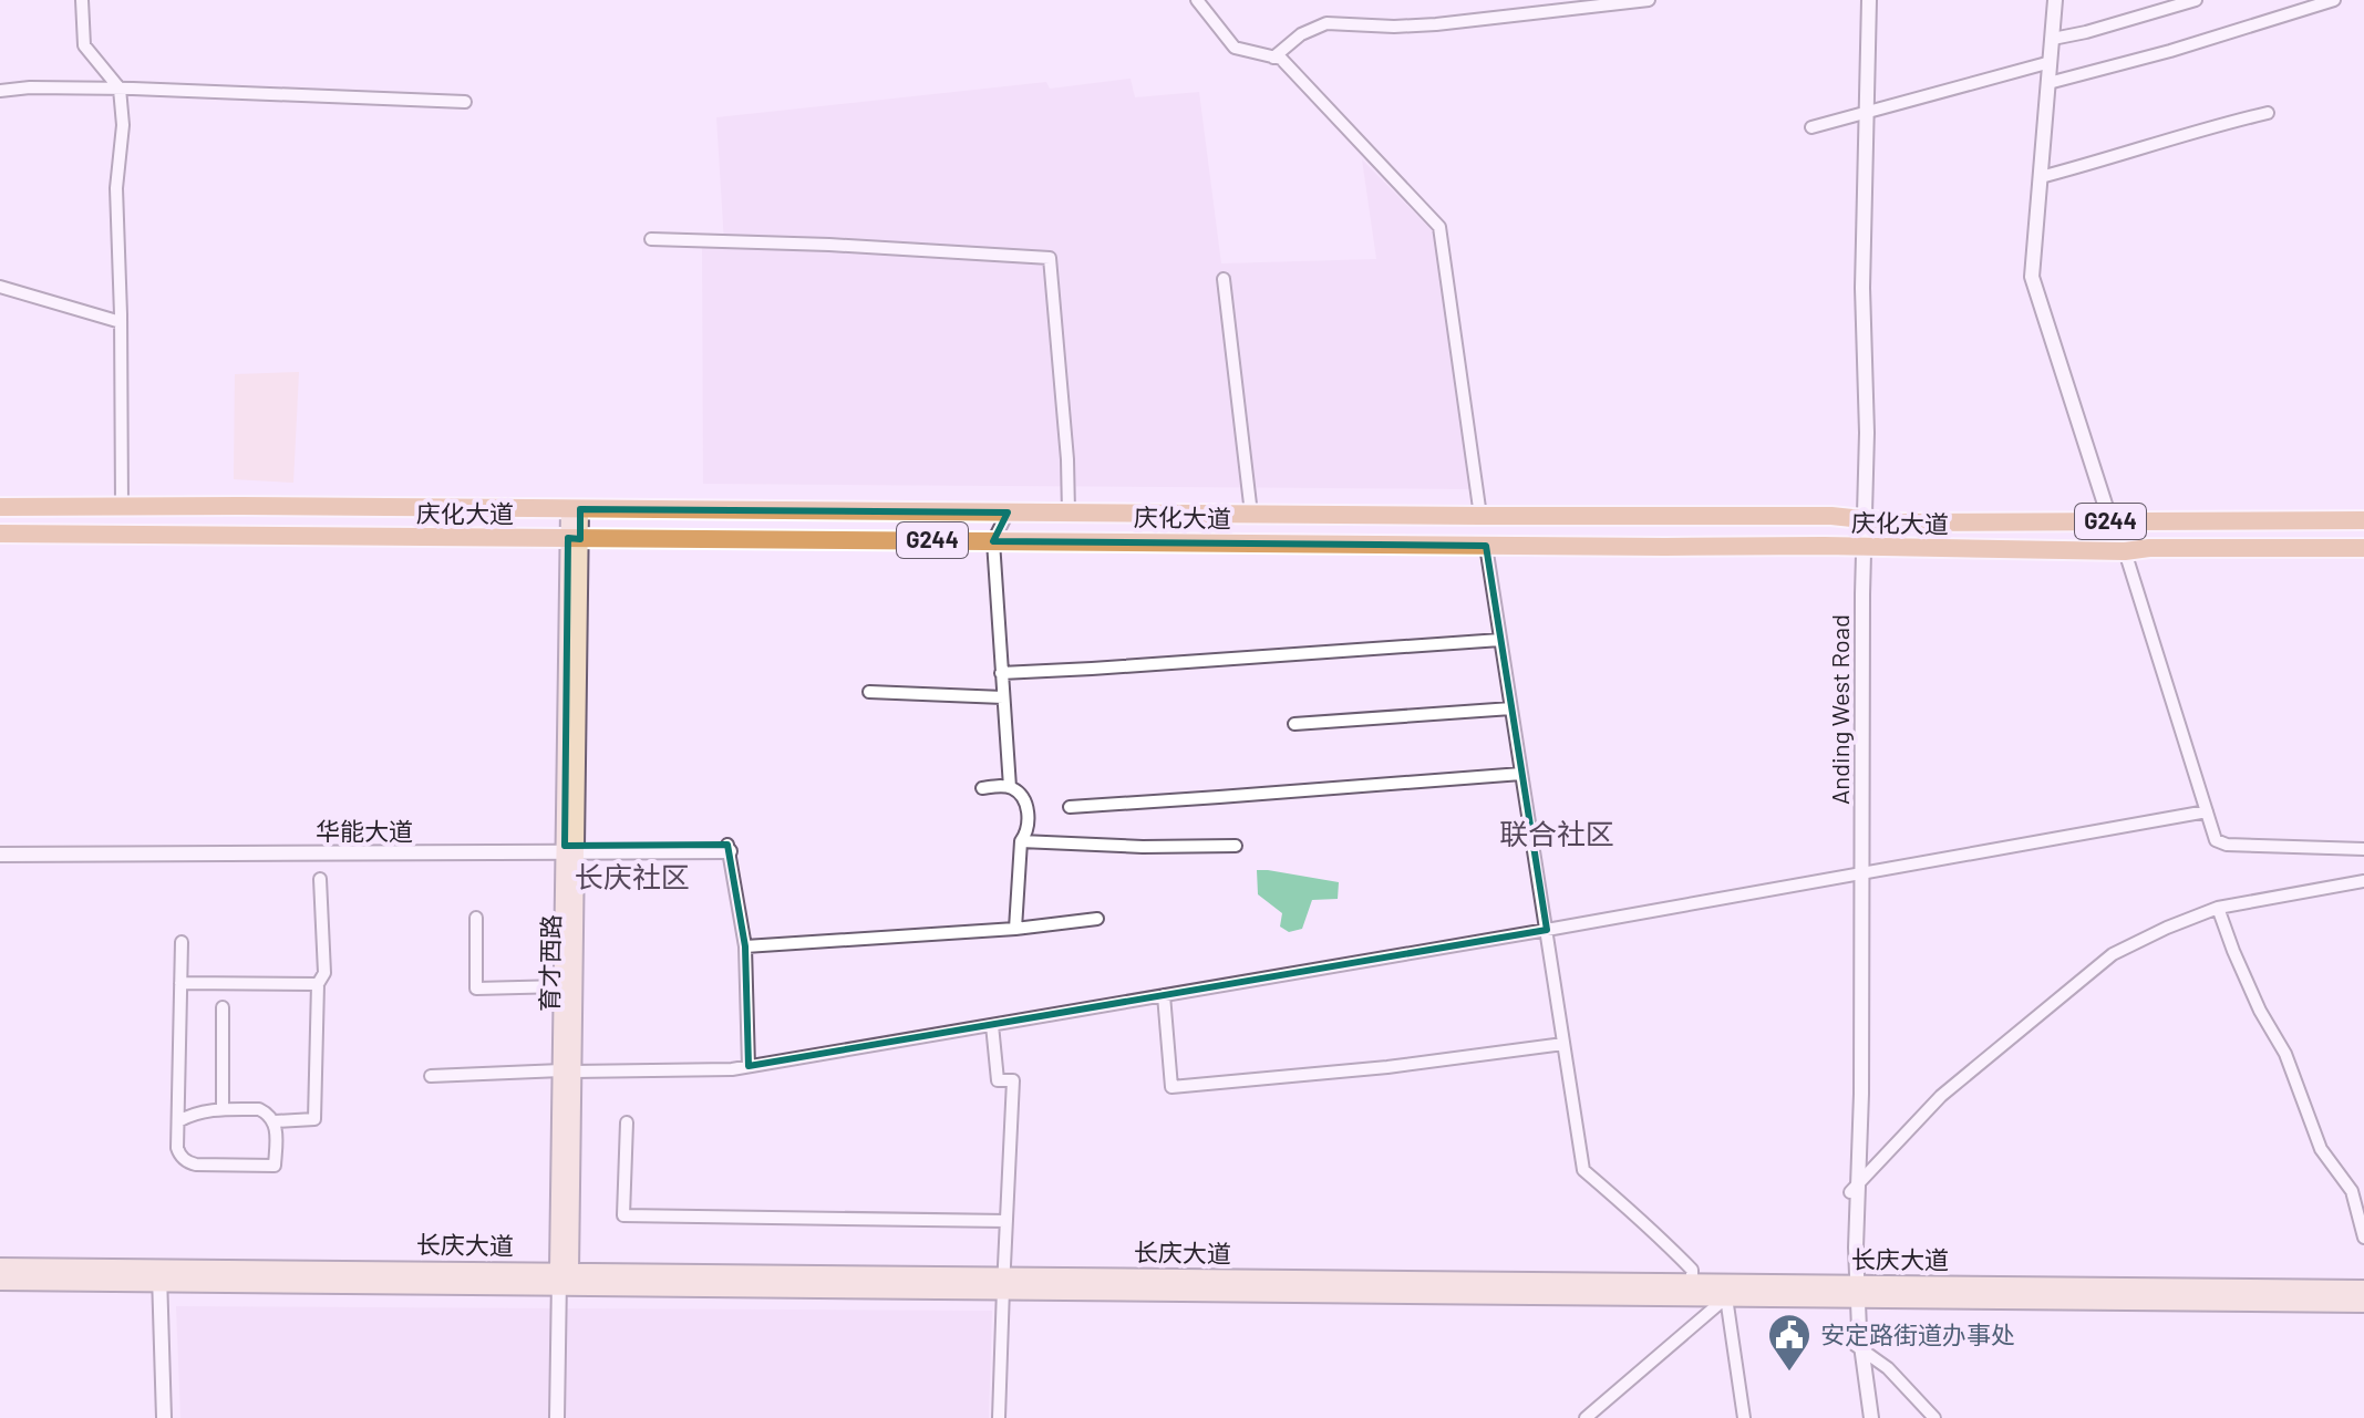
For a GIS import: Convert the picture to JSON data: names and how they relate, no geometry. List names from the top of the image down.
{
  "streets": {
    "highway": ["庆化大道", "G244"],
    "main road": ["育才西路", "长庆大道"],
    "street": ["Anding West Road", "华能大道"]
  },
  "crossings": [
    ["庆化大道", "Anding West Road"],
    ["庆化大道", "育才西路"],
    ["Anding West Road", "长庆大道"],
    ["华能大道", "育才西路"],
    ["育才西路", "长庆大道"]
  ],
  "districts": ["联合社区", "长庆社区"],
  "places": {
    "public building": ["安定路街道办事处"]
  }
}
